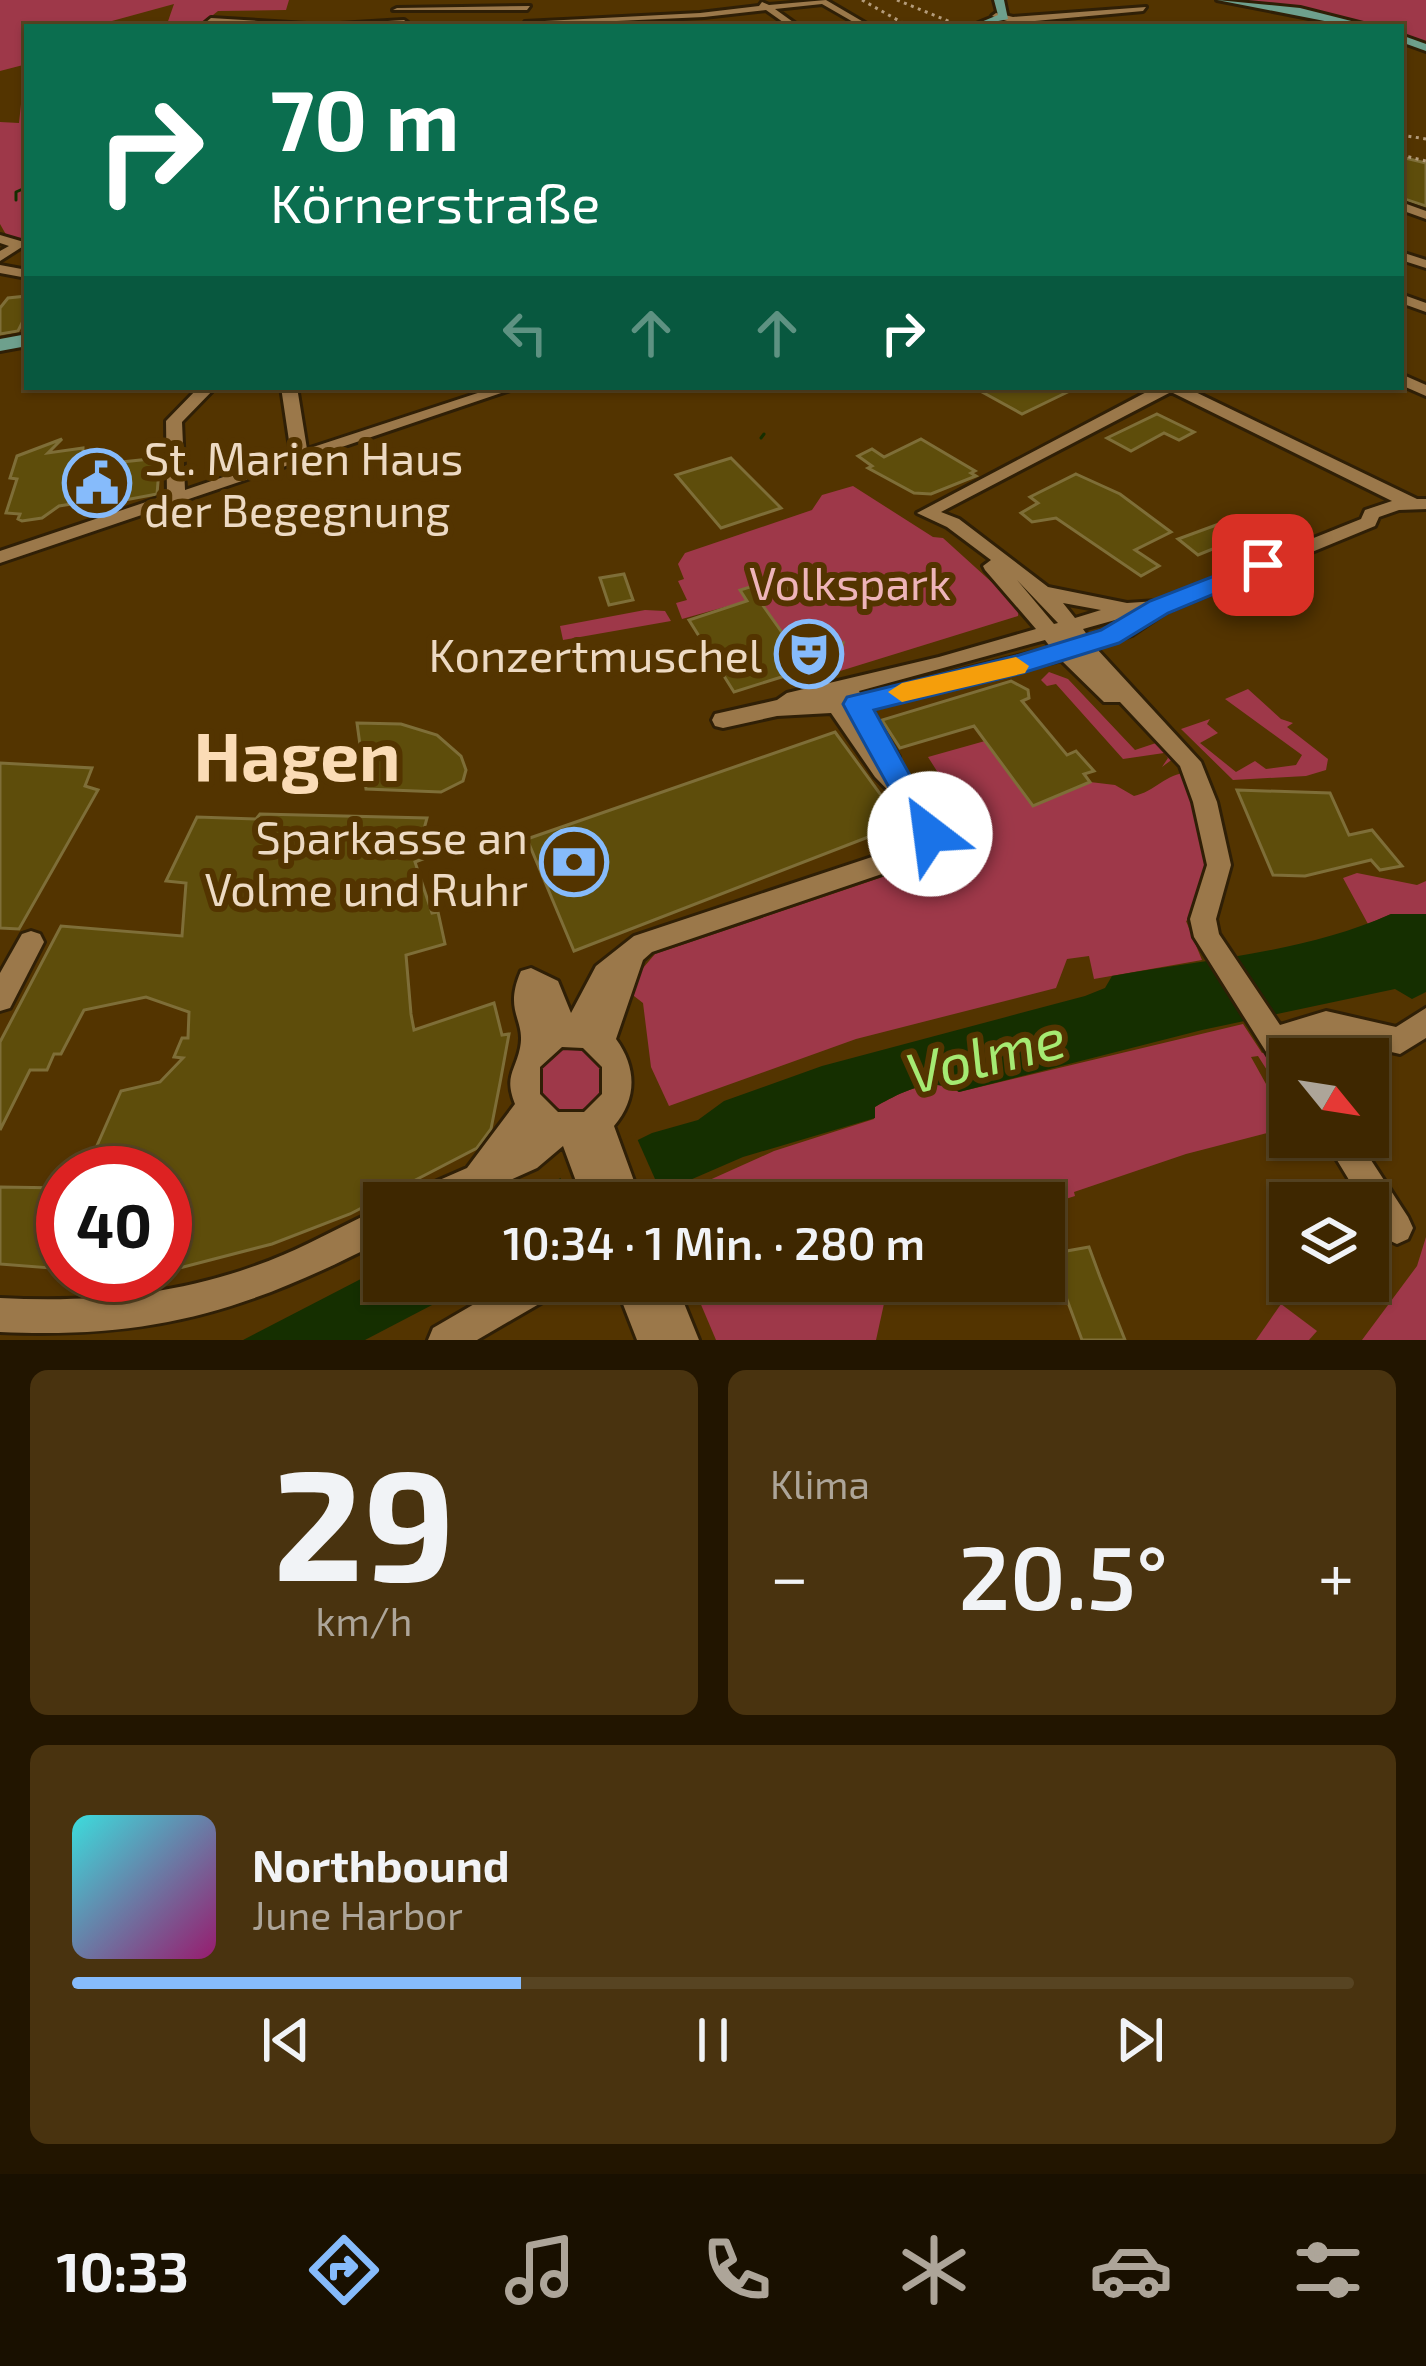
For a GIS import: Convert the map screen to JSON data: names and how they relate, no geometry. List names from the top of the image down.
{
  "districts": ["Hagen"],
  "water": ["Volme"],
  "parks": ["Volkspark"],
  "places": {
    "public building": ["St. Marien Haus der Begegnung"],
    "theatre": ["Konzertmuschel"],
    "bank": ["Sparkasse an Volme und Ruhr"]
  },
  "north": "bottom right",
  "page": {
    "turn": ["70 m", "Körnerstraße"],
    "limit": "40",
    "trip": "10:34 · 1 Min. · 280 m",
    "tile": [
      ["29", "km/h"],
      "Klima"
    ],
    "heat": ["−", "20.5°", "+"],
    "song": ["Northbound", "June Harbor"],
    "tabs": "10:33"
  }
}
